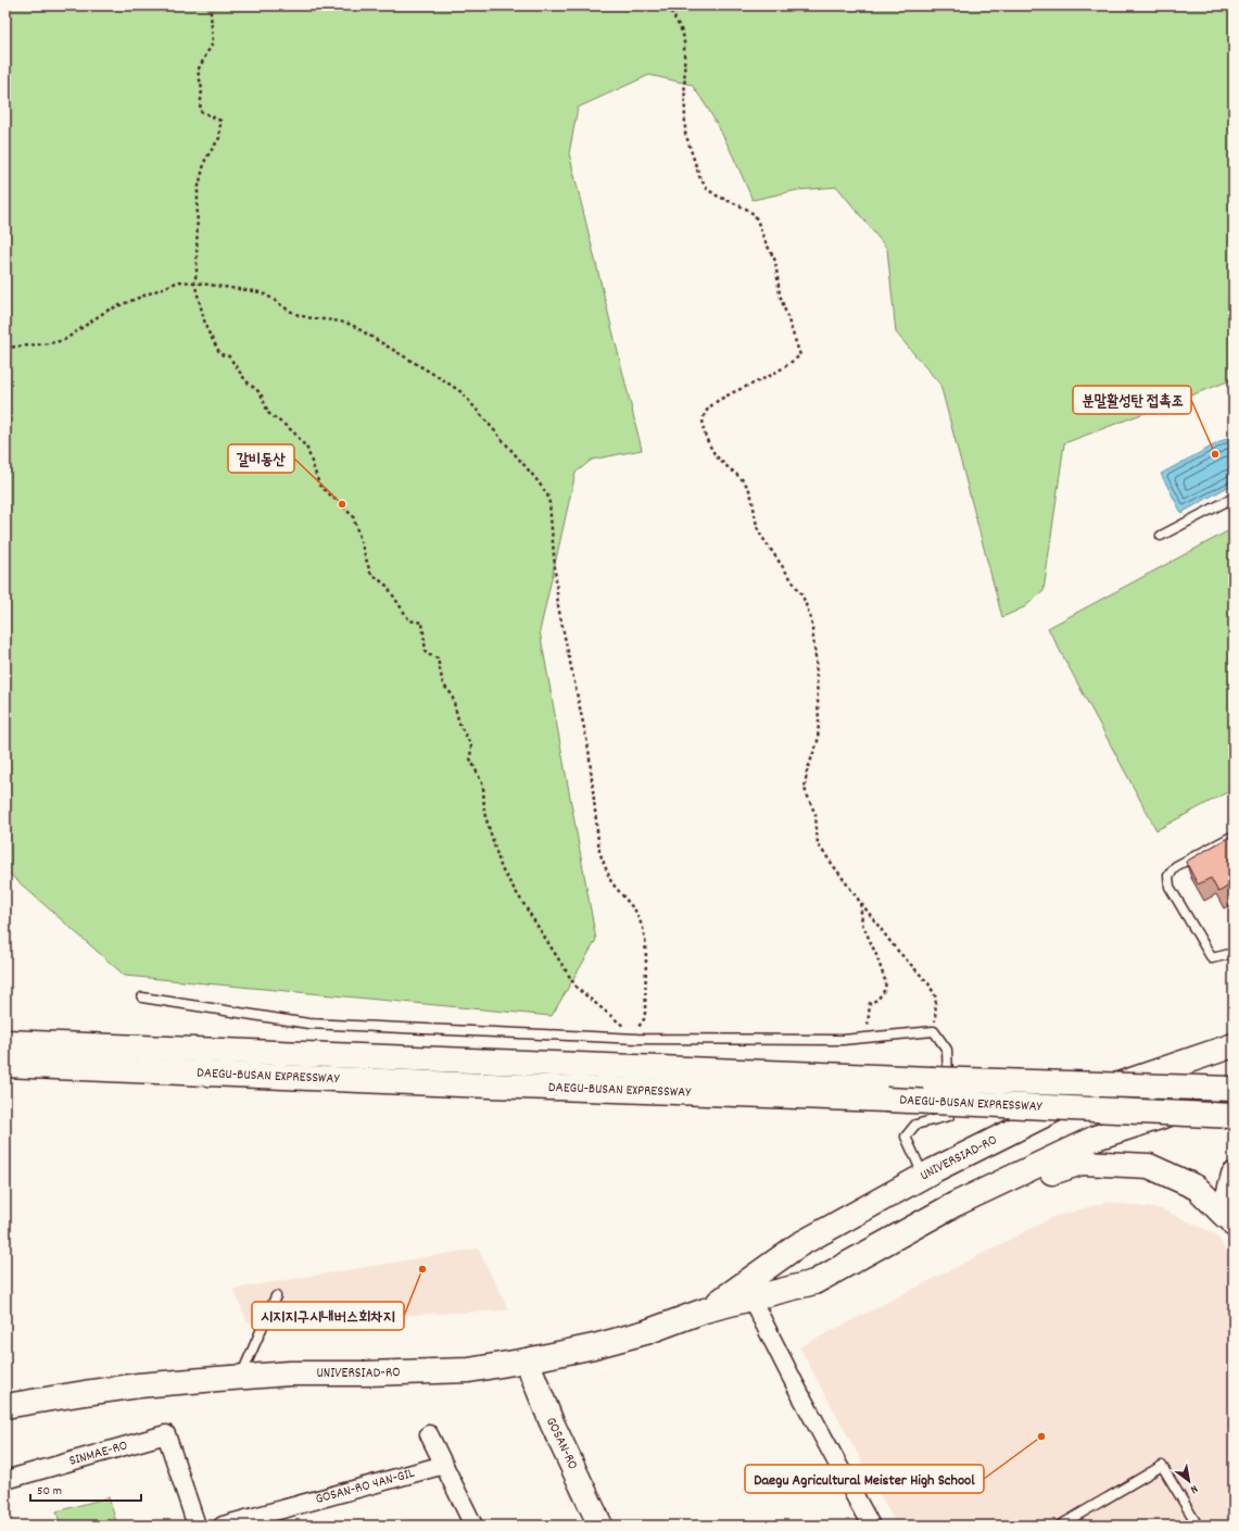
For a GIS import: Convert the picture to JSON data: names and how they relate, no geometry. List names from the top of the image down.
{
  "streets": {
    "main road": ["DAEGU-BUSAN EXPRESSWAY", "UNIVERSIAD-RO", "GOSAN-RO"],
    "street": ["SINMAE-RO", "GOSAN-RO 4AN-GIL"]
  },
  "crossings": [
    ["UNIVERSIAD-RO", "GOSAN-RO"]
  ],
  "places": [
    "분말활성탄 접촉조",
    "갈비동산",
    "시지지구시내버스회차지",
    "Daegu Agricultural Meister High School"
  ],
  "scale_bar": "50 m",
  "north": "bottom right"
}
